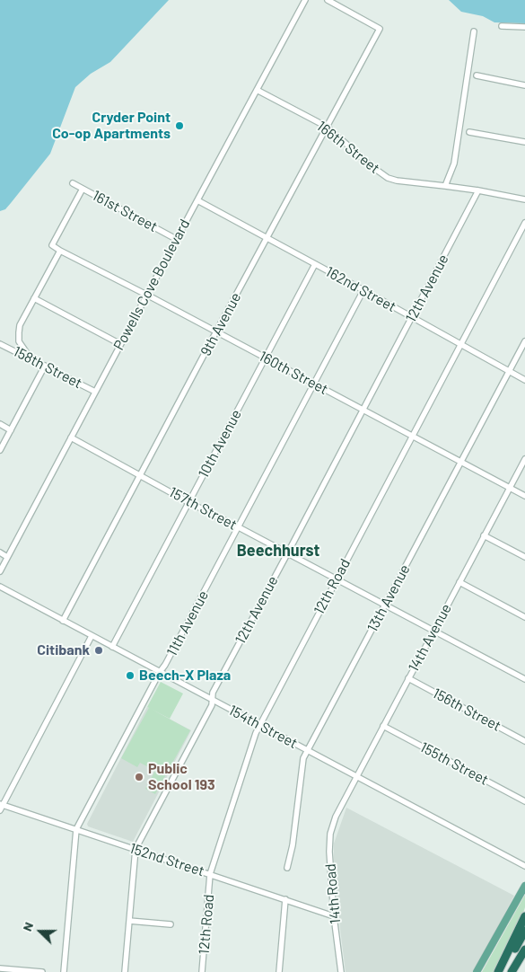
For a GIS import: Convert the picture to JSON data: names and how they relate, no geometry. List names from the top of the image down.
{
  "streets": {
    "street": [
      "166th Street",
      "161st Street",
      "Powells Cove Boulevard",
      "12th Avenue",
      "162nd Street",
      "9th Avenue",
      "158th Street",
      "160th Street",
      "10th Avenue",
      "157th Street",
      "12th Road",
      "13th Avenue",
      "11th Avenue",
      "14th Avenue",
      "156th Street",
      "154th Street",
      "155th Street",
      "152nd Street",
      "14th Road"
    ]
  },
  "crossings": [
    ["166th Street", "Powells Cove Boulevard"],
    ["166th Street", "12th Avenue"],
    ["166th Street", "9th Avenue"],
    ["161st Street", "Powells Cove Boulevard"],
    ["Powells Cove Boulevard", "162nd Street"],
    ["Powells Cove Boulevard", "158th Street"],
    ["Powells Cove Boulevard", "160th Street"],
    ["Powells Cove Boulevard", "157th Street"],
    ["12th Avenue", "162nd Street"],
    ["12th Avenue", "160th Street"],
    ["12th Avenue", "157th Street"],
    ["12th Avenue", "154th Street"],
    ["12th Avenue", "152nd Street"],
    ["162nd Street", "9th Avenue"],
    ["162nd Street", "10th Avenue"],
    ["162nd Street", "12th Road"],
    ["162nd Street", "13th Avenue"],
    ["162nd Street", "11th Avenue"],
    ["9th Avenue", "160th Street"],
    ["9th Avenue", "157th Street"],
    ["9th Avenue", "154th Street"],
    ["160th Street", "10th Avenue"],
    ["160th Street", "12th Road"],
    ["160th Street", "13th Avenue"],
    ["160th Street", "11th Avenue"],
    ["160th Street", "14th Avenue"],
    ["10th Avenue", "157th Street"],
    ["10th Avenue", "154th Street"],
    ["157th Street", "12th Road"],
    ["157th Street", "13th Avenue"],
    ["157th Street", "11th Avenue"],
    ["157th Street", "14th Avenue"],
    ["12th Road", "154th Street"],
    ["12th Road", "152nd Street"],
    ["13th Avenue", "154th Street"],
    ["11th Avenue", "154th Street"],
    ["11th Avenue", "152nd Street"],
    ["14th Avenue", "156th Street"],
    ["14th Avenue", "154th Street"],
    ["14th Avenue", "155th Street"],
    ["14th Avenue", "14th Road"],
    ["152nd Street", "14th Road"]
  ],
  "districts": ["Beechhurst"],
  "places": [
    "Cryder Point Co-op Apartments",
    "Citibank",
    "Beech-X Plaza",
    "Public School 193"
  ],
  "north": "left"
}
